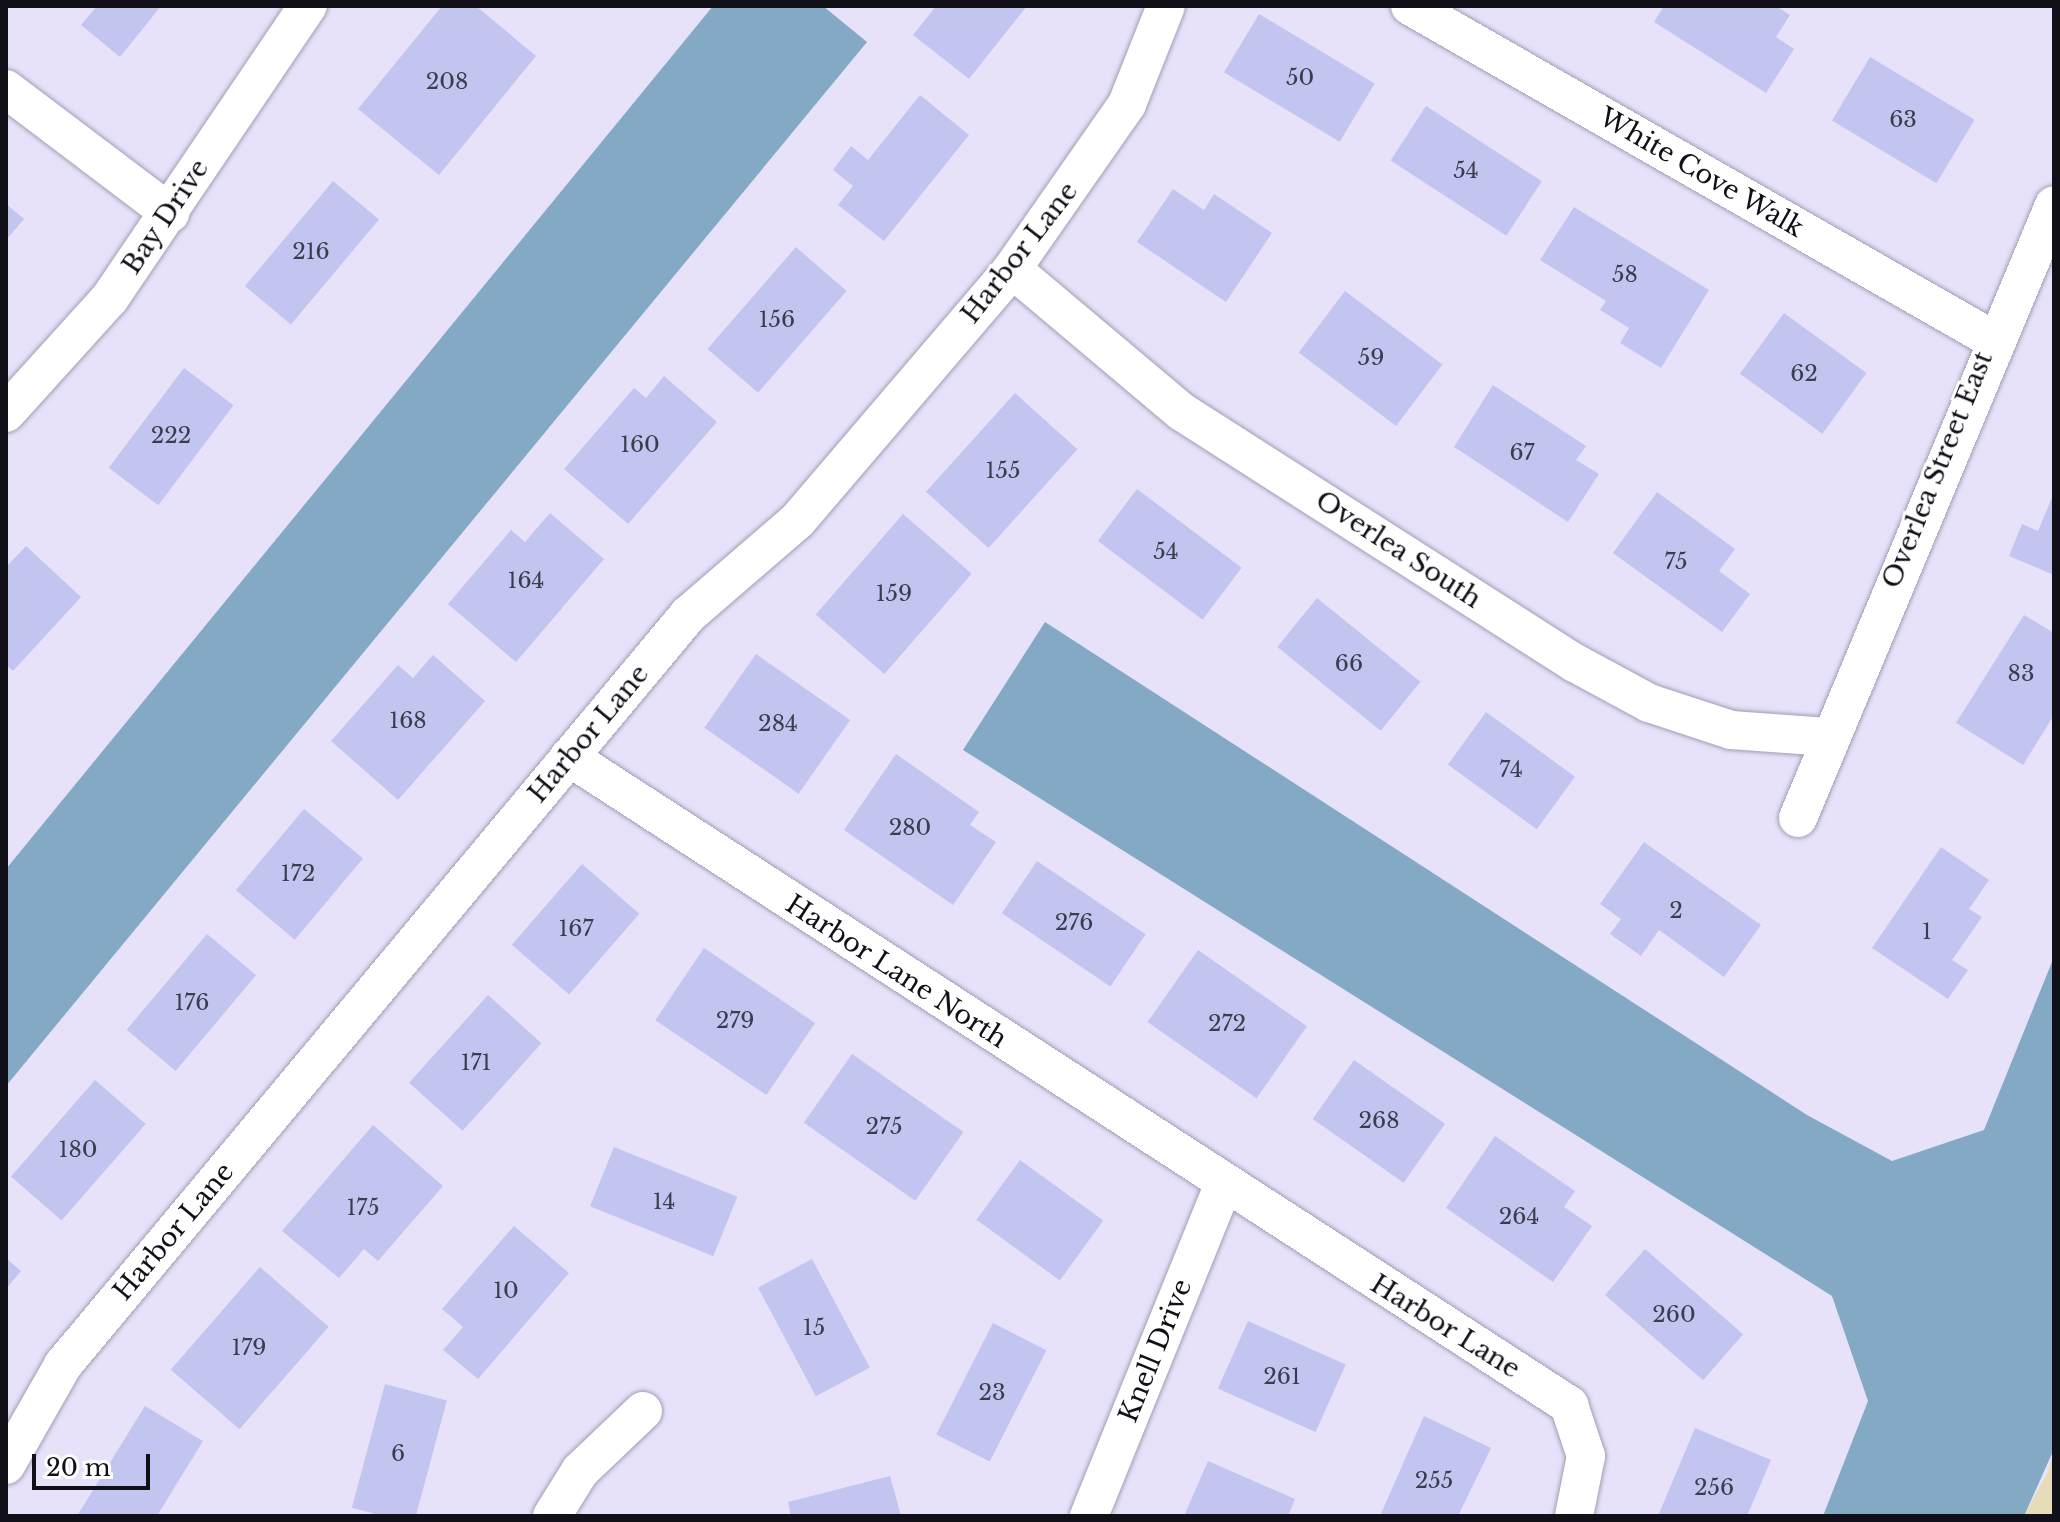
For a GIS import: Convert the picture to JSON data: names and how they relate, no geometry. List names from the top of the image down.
{
  "streets": {
    "street": [
      "White Cove Walk",
      "Bay Drive",
      "Harbor Lane",
      "Overlea Street East",
      "Overlea South",
      "Harbor Lane North",
      "Knell Drive"
    ]
  },
  "crossings": [
    ["White Cove Walk", "Overlea Street East"],
    ["Harbor Lane", "Overlea South"],
    ["Harbor Lane", "Harbor Lane North"],
    ["Harbor Lane", "Knell Drive"],
    ["Overlea Street East", "Overlea South"],
    ["Harbor Lane North", "Knell Drive"]
  ],
  "house_numbers": [
    "50",
    "208",
    "63",
    "54",
    "216",
    "58",
    "156",
    "59",
    "62",
    "222",
    "160",
    "67",
    "155",
    "54",
    "75",
    "164",
    "159",
    "66",
    "83",
    "168",
    "284",
    "74",
    "280",
    "172",
    "2",
    "276",
    "167",
    "1",
    "176",
    "279",
    "272",
    "171",
    "268",
    "275",
    "180",
    "14",
    "175",
    "264",
    "10",
    "260",
    "15",
    "179",
    "261",
    "23",
    "6",
    "255",
    "256"
  ],
  "scale_bar": "20 m"
}
